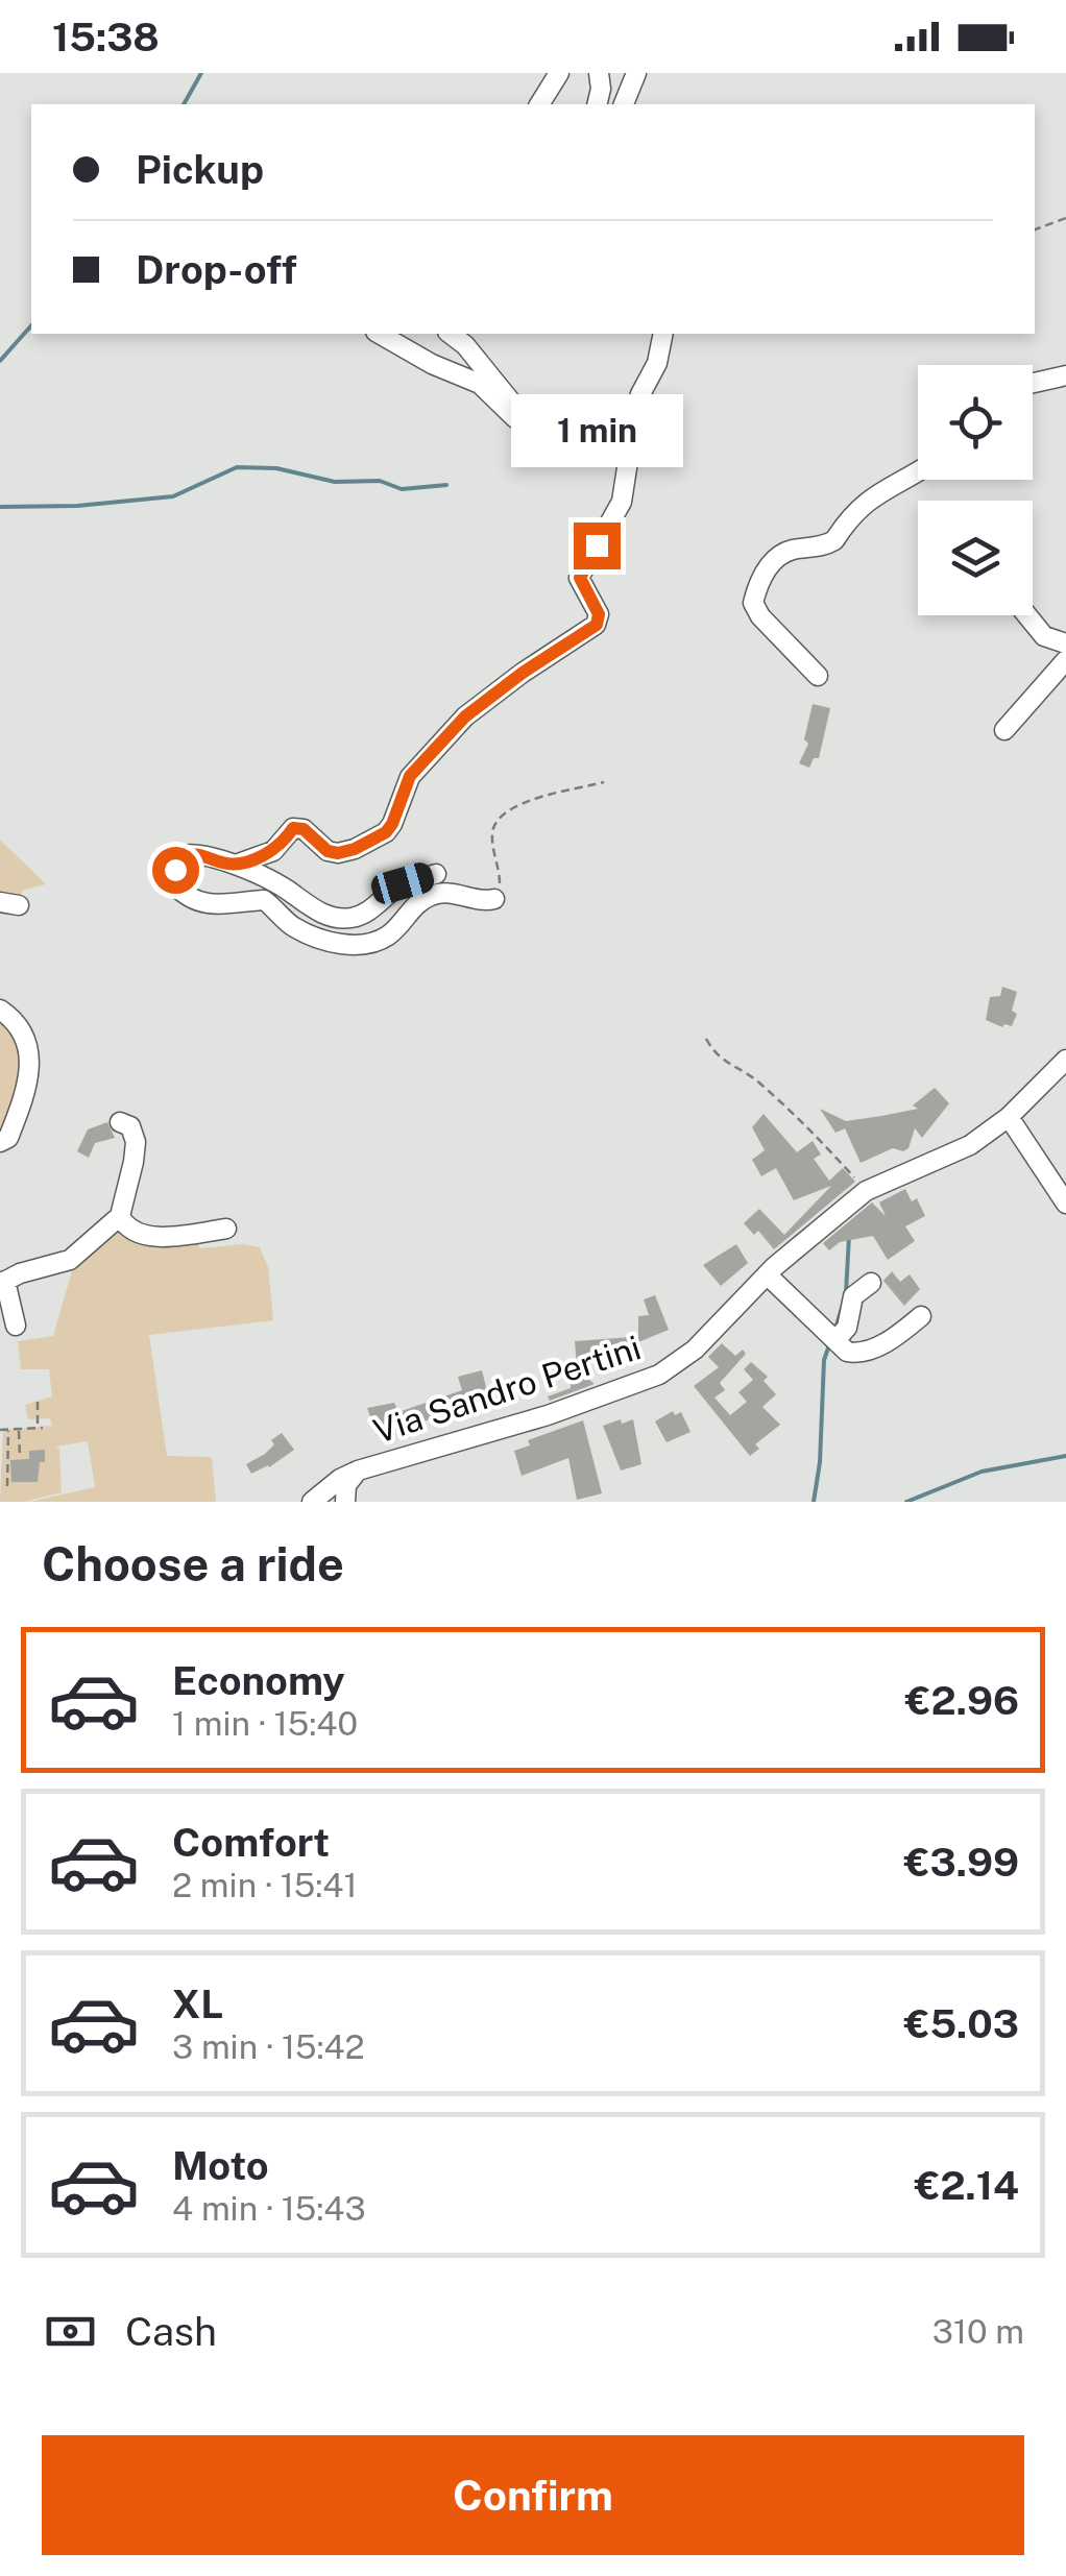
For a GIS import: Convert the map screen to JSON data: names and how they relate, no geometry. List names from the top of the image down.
{
  "streets": {
    "street": ["Via Sandro Pertini"]
  },
  "page": {
    "status": "15:38",
    "banner": ["Pickup", "Drop-off"],
    "bubble": "1 min",
    "heading": "Choose a ride",
    "list": [
      {
        "name": "Economy",
        "note": "1 min · 15:40",
        "value": "€2.96"
      },
      {
        "name": "Comfort",
        "note": "2 min · 15:41",
        "value": "€3.99"
      },
      {
        "name": "XL",
        "note": "3 min · 15:42",
        "value": "€5.03"
      },
      {
        "name": "Moto",
        "note": "4 min · 15:43",
        "value": "€2.14"
      }
    ],
    "pay": ["Cash", "310 m"],
    "buttons": "Confirm"
  }
}
